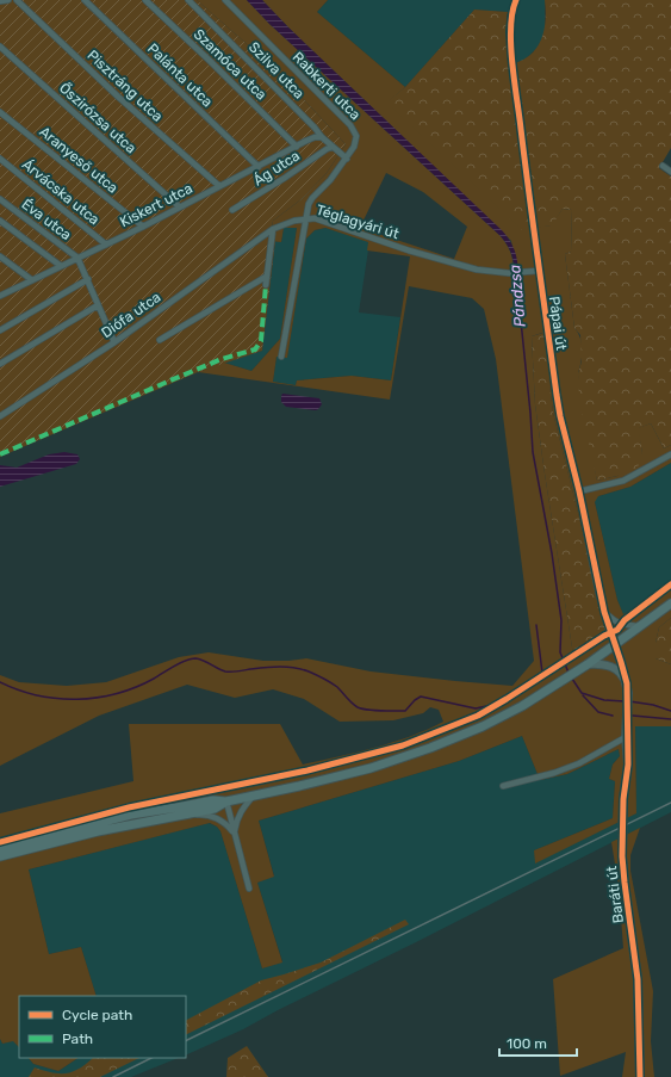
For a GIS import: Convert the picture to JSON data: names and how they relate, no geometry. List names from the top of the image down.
{
  "streets": {
    "street": [
      "Szamóca utca",
      "Szilva utca",
      "Palánta utca",
      "Pisztráng utca",
      "Rabkerti utca",
      "Őszirózsa utca",
      "Aranyeső utca",
      "Ág utca",
      "Árvácska utca",
      "Kiskert utca",
      "Éva utca",
      "Téglagyári út",
      "Diófa utca",
      "Pápai út",
      "Baráti út"
    ]
  },
  "crossings": [
    ["Szamóca utca", "Kiskert utca"],
    ["Szilva utca", "Rabkerti utca"],
    ["Szilva utca", "Ág utca"],
    ["Szilva utca", "Kiskert utca"],
    ["Palánta utca", "Kiskert utca"],
    ["Pisztráng utca", "Kiskert utca"],
    ["Rabkerti utca", "Téglagyári út"],
    ["Őszirózsa utca", "Kiskert utca"],
    ["Aranyeső utca", "Kiskert utca"],
    ["Árvácska utca", "Kiskert utca"],
    ["Kiskert utca", "Éva utca"],
    ["Téglagyári út", "Pápai út"],
    ["Pápai út", "Baráti út"]
  ],
  "water": ["Pándzsa"],
  "legend": ["Cycle path", "Path"],
  "scale_bar": "100 m"
}
